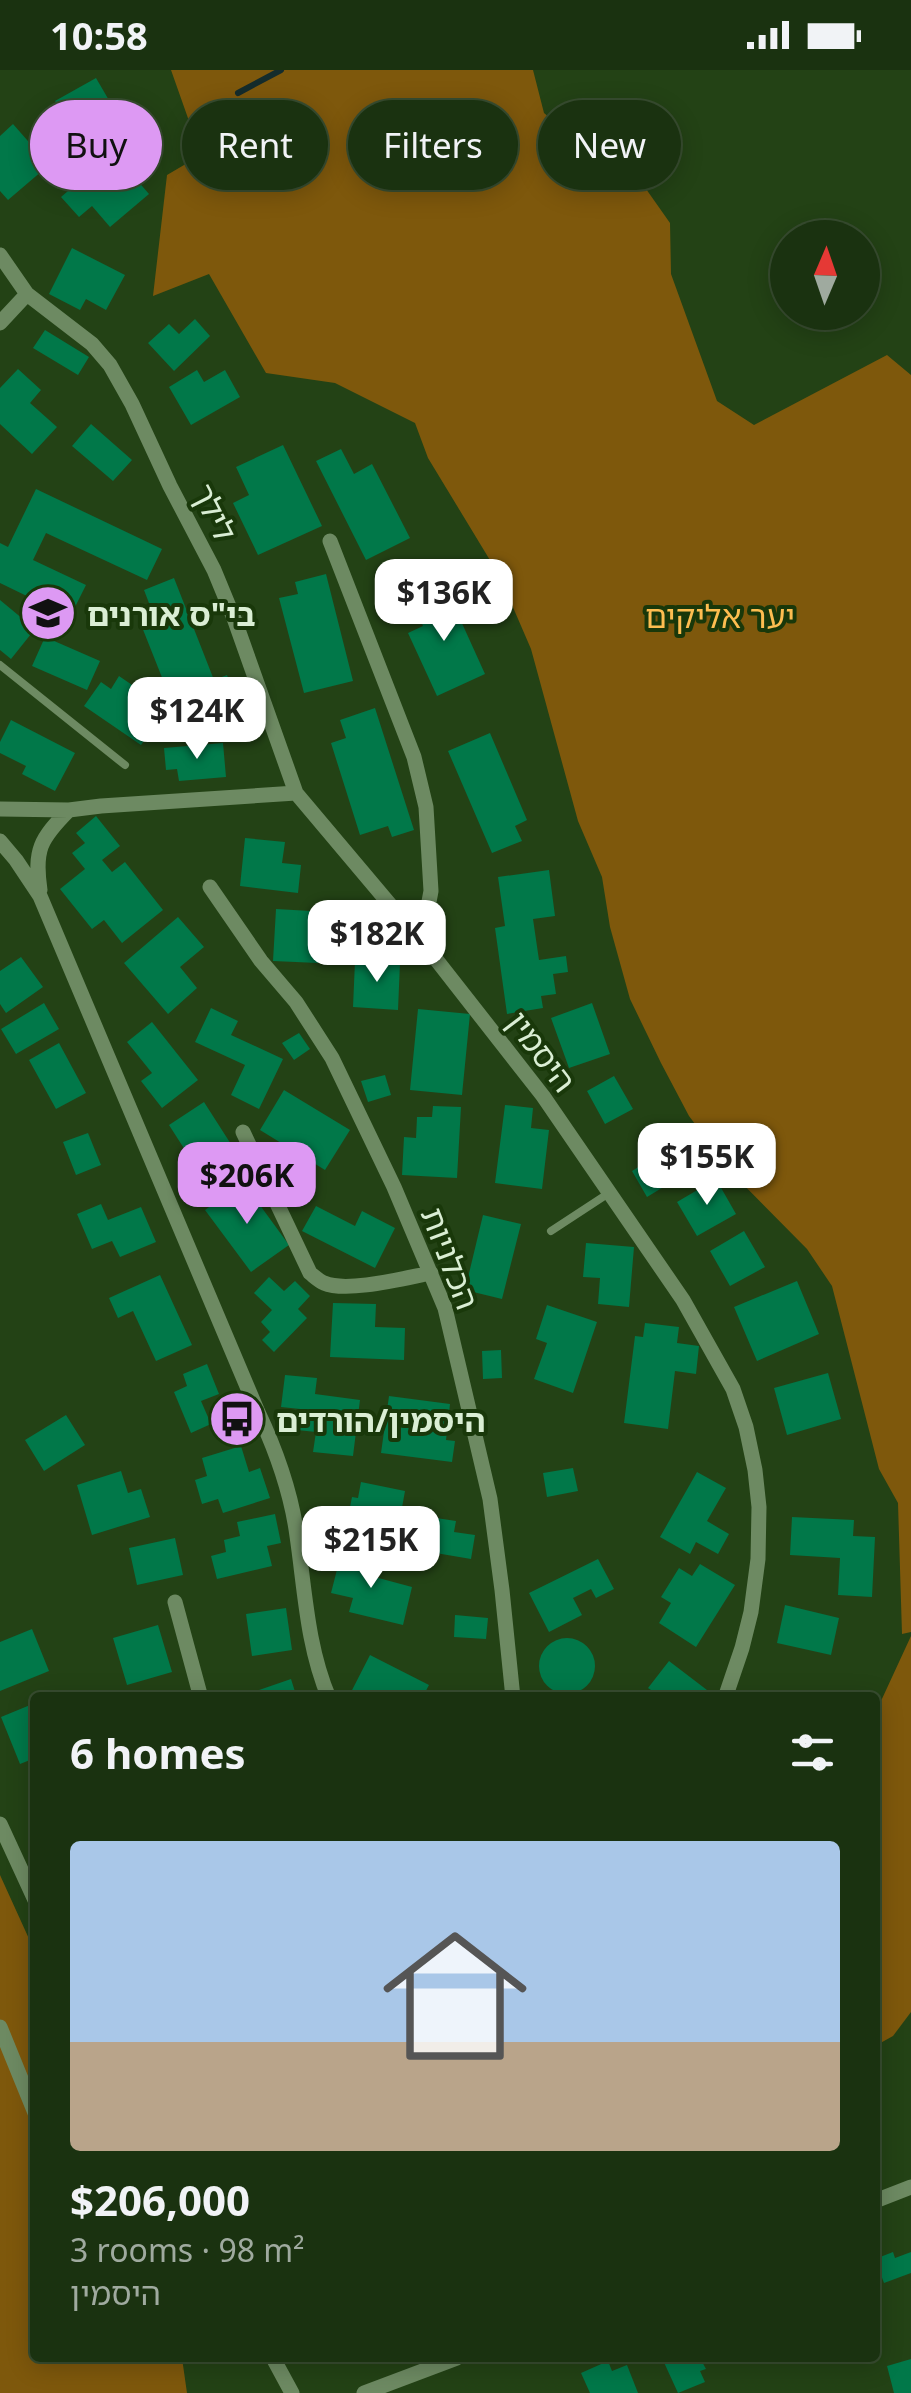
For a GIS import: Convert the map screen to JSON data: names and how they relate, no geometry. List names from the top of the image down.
{
  "streets": {
    "street": ["לילך", "היסמין", "הכלניות"]
  },
  "crossings": [
    ["לילך", "היסמין"]
  ],
  "parks": ["יער אליקים"],
  "places": {
    "school or university": ["בי\"ס אורנים"],
    "bus stop": ["היסמין/הורדים"]
  },
  "north": "top",
  "page": {
    "status": "10:58",
    "chip": [
      "Buy",
      "Rent",
      "Filters",
      "New"
    ],
    "price": [
      "$136K",
      "$124K",
      "$182K",
      "$155K",
      "$206K",
      "$215K"
    ],
    "heading": "6 homes",
    "list": [
      {
        "name": "$206,000",
        "note": "3 rooms · 98 m² · היסמין"
      }
    ]
  }
}
